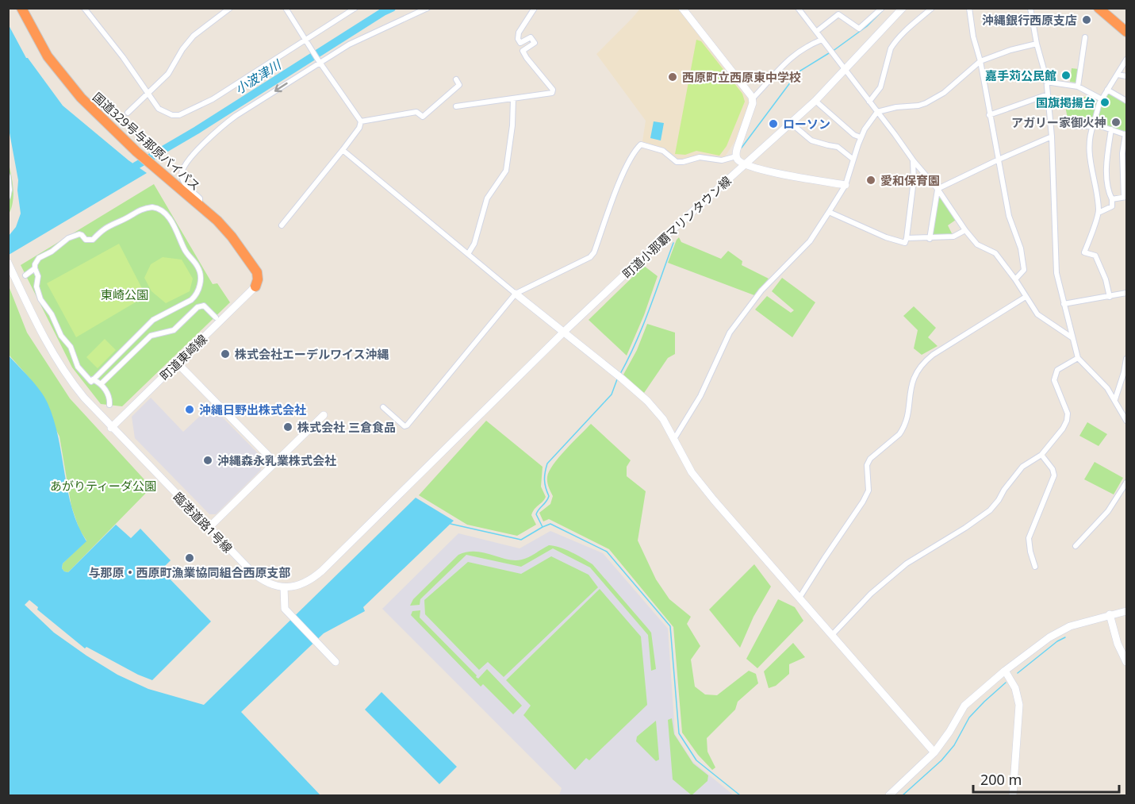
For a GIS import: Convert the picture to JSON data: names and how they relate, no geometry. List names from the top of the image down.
{
  "streets": {
    "highway": ["国道329号与那原バイパス"],
    "street": ["町道小那覇マリンタウン線", "町道東崎線", "臨港道路1号線"]
  },
  "crossings": [
    ["国道329号与那原バイパス", "町道東崎線"],
    ["町道小那覇マリンタウン線", "臨港道路1号線"],
    ["町道東崎線", "臨港道路1号線"]
  ],
  "water": ["小波津川"],
  "parks": ["東崎公園", "あがりティーダ公園"],
  "places": [
    "沖縄銀行西原支店",
    "嘉手苅公民館",
    "西原町立西原東中学校",
    "国旗掲揚台",
    "アガリー家御火神",
    "ローソン",
    "愛和保育園",
    "株式会社エーデルワイス沖縄",
    "沖縄日野出株式会社",
    "株式会社 三倉食品",
    "沖縄森永乳業株式会社",
    "与那原・西原町漁業協同組合西原支部"
  ],
  "scale_bar": "200 m"
}
